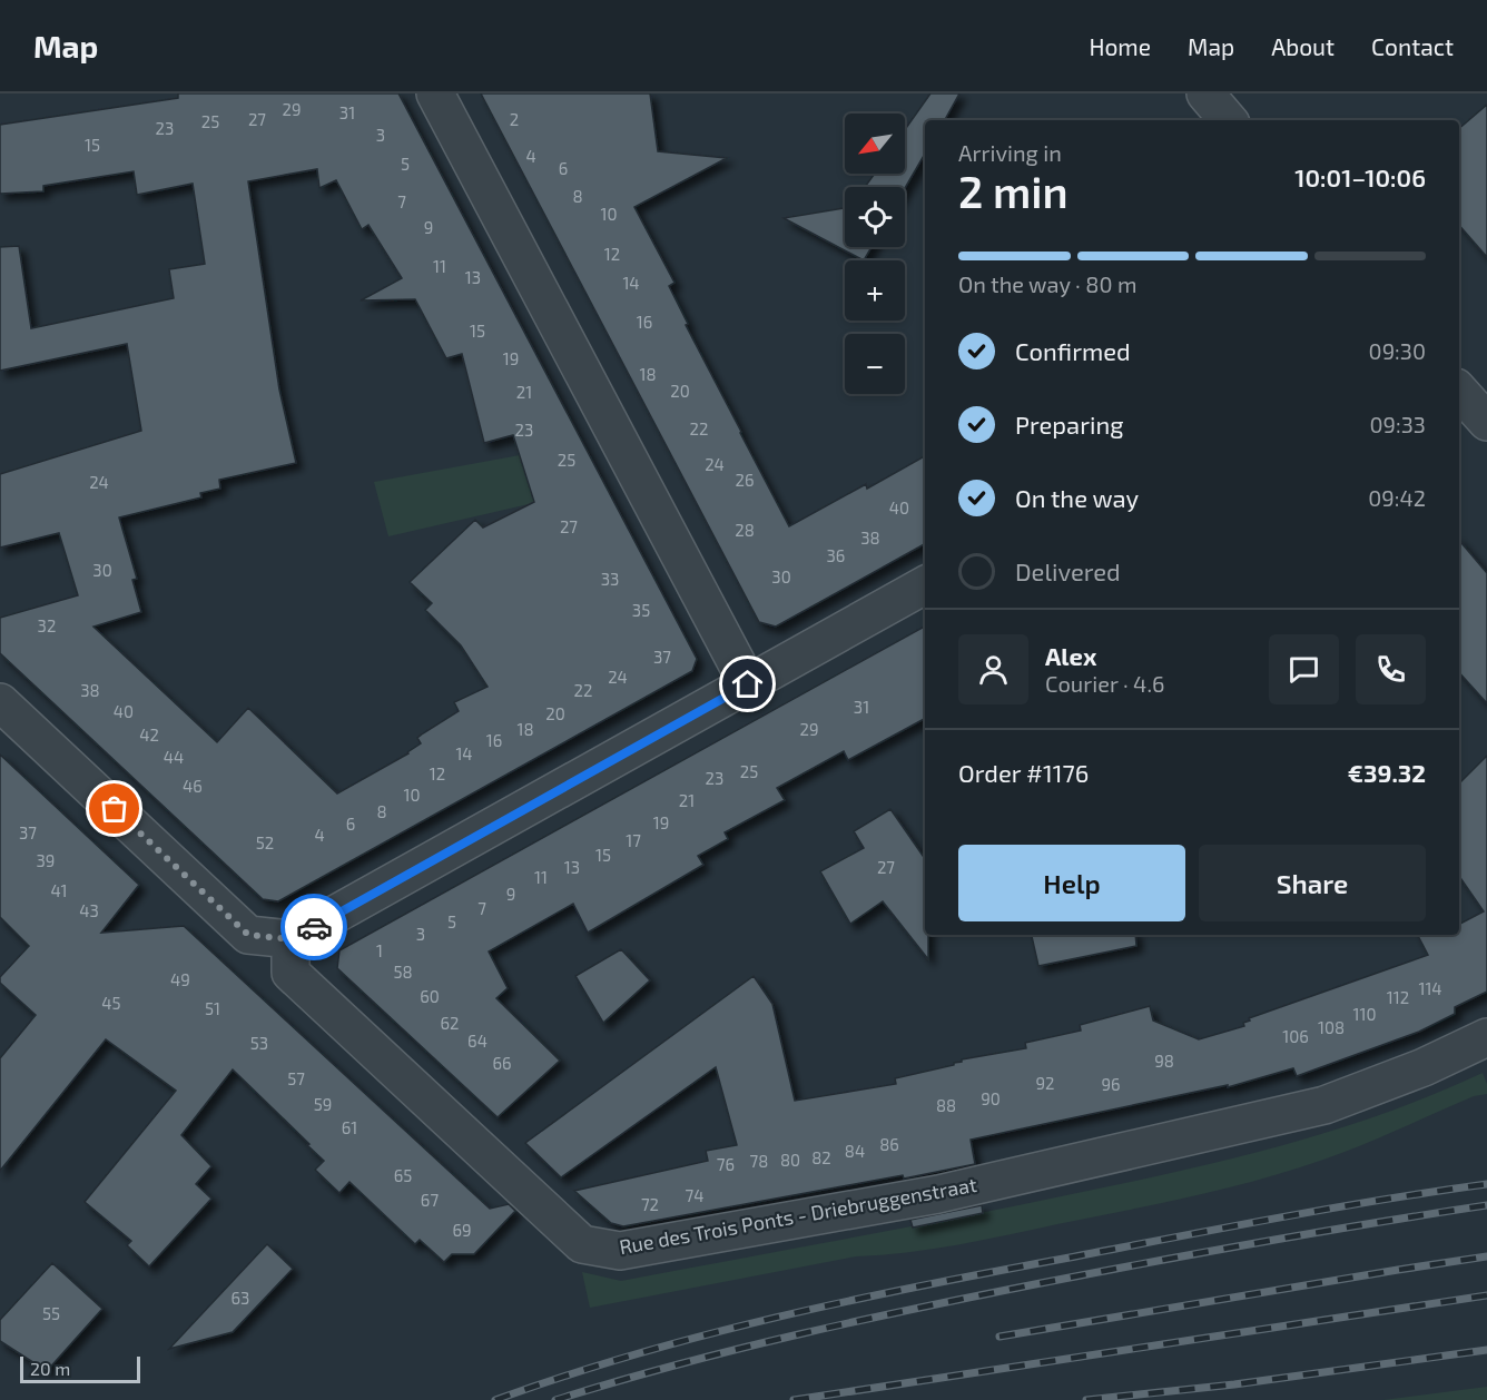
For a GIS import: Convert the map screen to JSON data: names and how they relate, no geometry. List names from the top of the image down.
{
  "streets": {
    "street": ["Rue des Trois Ponts - Driebruggenstraat"]
  },
  "house_numbers": [
    "29",
    "31",
    "27",
    "2",
    "25",
    "23",
    "3",
    "15",
    "4",
    "5",
    "6",
    "8",
    "7",
    "10",
    "9",
    "12",
    "11",
    "13",
    "14",
    "16",
    "15",
    "19",
    "18",
    "20",
    "21",
    "22",
    "23",
    "25",
    "24",
    "26",
    "24",
    "40",
    "27",
    "28",
    "38",
    "36",
    "30",
    "30",
    "33",
    "35",
    "32",
    "37",
    "24",
    "38",
    "22",
    "31",
    "40",
    "20",
    "18",
    "29",
    "42",
    "16",
    "14",
    "44",
    "25",
    "12",
    "23",
    "46",
    "10",
    "21",
    "8",
    "19",
    "6",
    "37",
    "4",
    "17",
    "52",
    "15",
    "39",
    "13",
    "27",
    "11",
    "41",
    "9",
    "7",
    "43",
    "5",
    "3",
    "1",
    "58",
    "49",
    "114",
    "60",
    "112",
    "45",
    "51",
    "110",
    "62",
    "108",
    "106",
    "64",
    "53",
    "98",
    "66",
    "57",
    "92",
    "96",
    "90",
    "59",
    "88",
    "61",
    "86",
    "84",
    "82",
    "80",
    "78",
    "76",
    "65",
    "74",
    "67",
    "72",
    "69",
    "63",
    "55"
  ],
  "scale_bar": "20 m",
  "north": "bottom left",
  "page": {
    "header": "Map",
    "nav": [
      "Home",
      "Map",
      "About",
      "Contact"
    ],
    "map_buttons": ["+", "−"],
    "heading": ["2 min", "Arriving in", "10:01–10:06"],
    "panel": [
      "Alex",
      "Courier · 4.6",
      "Order #1176",
      "€39.32"
    ],
    "bar": "On the way · 80 m",
    "list": [
      ["Confirmed", "09:30"],
      ["Preparing", "09:33"],
      ["On the way", "09:42"],
      "Delivered"
    ],
    "buttons": ["Help", "Share"],
    "scale": "20 m"
  }
}
